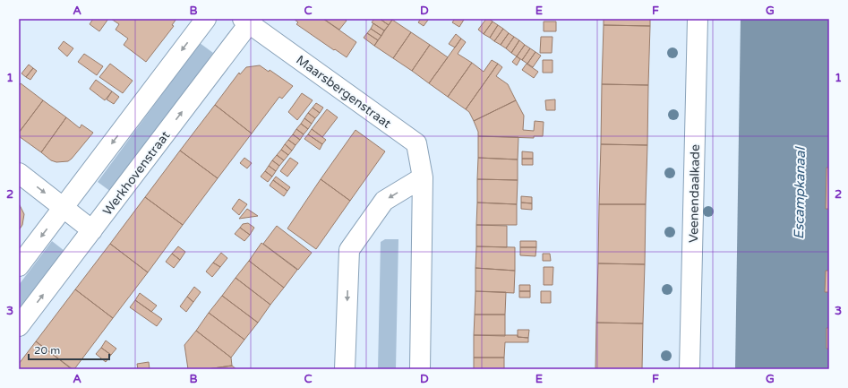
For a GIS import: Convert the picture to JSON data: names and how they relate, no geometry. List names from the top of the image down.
{
  "streets": {
    "street": ["Maarsbergenstraat", "Werkhovenstraat", "Veenendaalkade"]
  },
  "crossings": [
    ["Maarsbergenstraat", "Werkhovenstraat"]
  ],
  "water": ["Escampkanaal"],
  "scale_bar": "20 m",
  "grid": {
    "columns": [
      "A",
      "B",
      "C",
      "D",
      "E",
      "F",
      "G"
    ],
    "rows": ["1", "2", "3"]
  }
}
